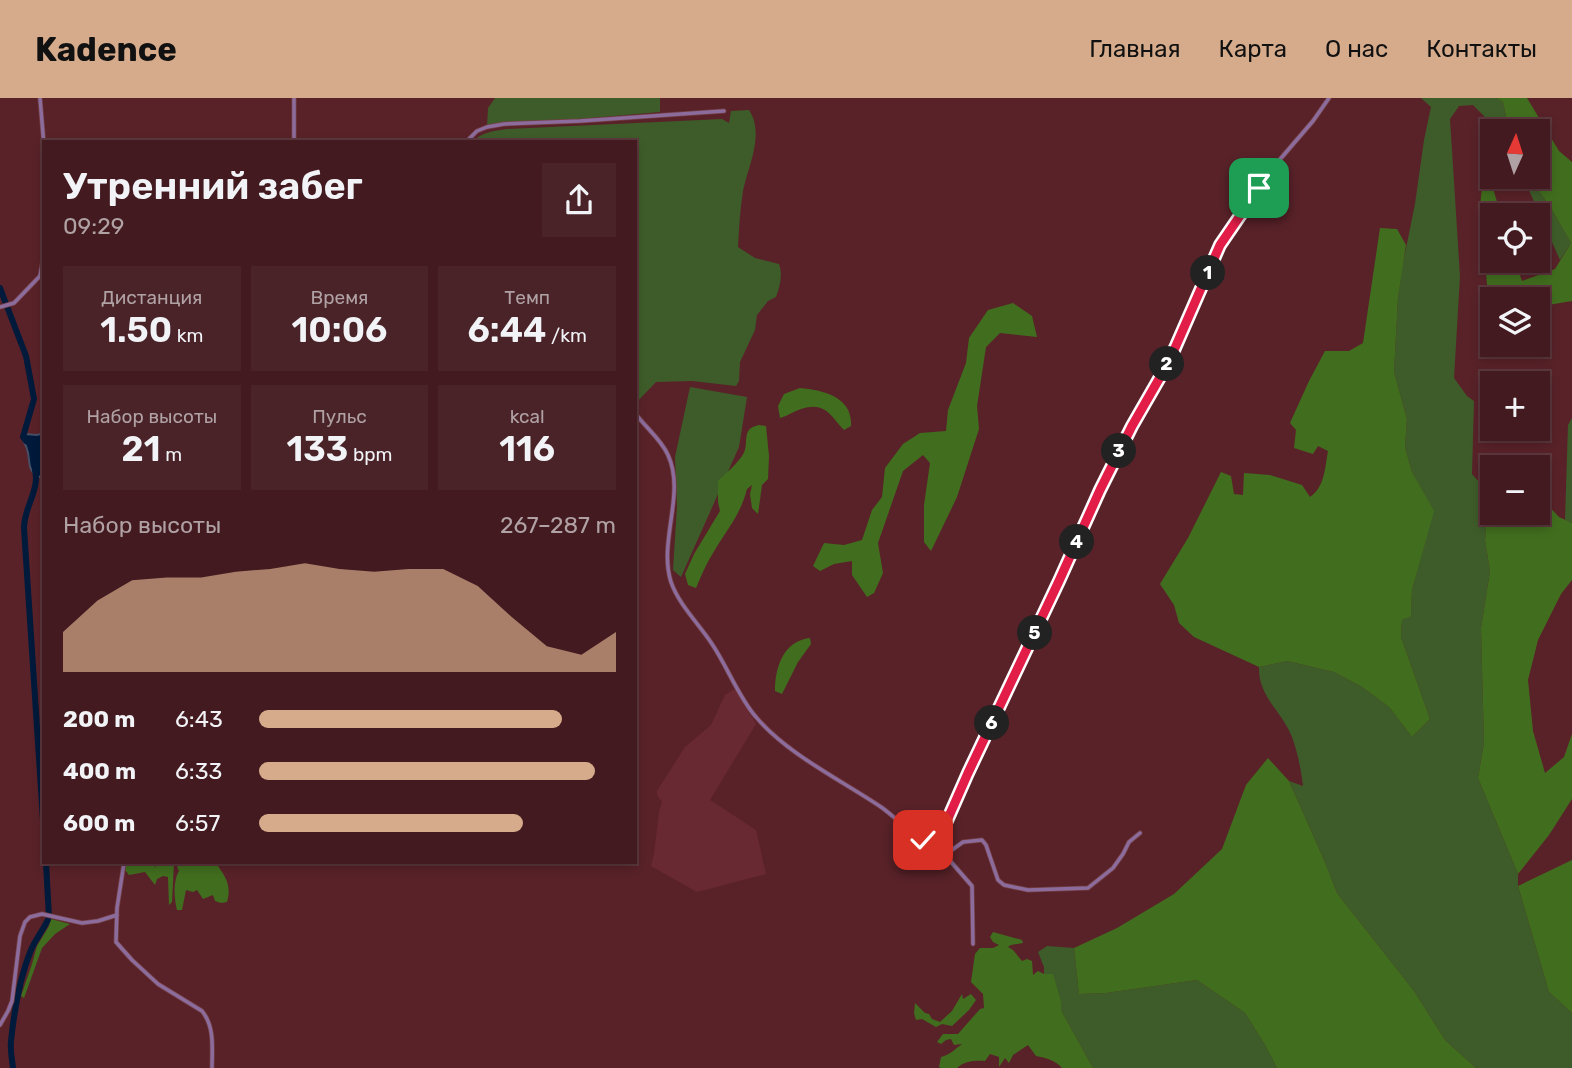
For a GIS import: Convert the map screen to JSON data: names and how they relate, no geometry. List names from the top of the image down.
{
  "north": "top",
  "page": {
    "header": "Kadence",
    "nav": [
      "Главная",
      "Карта",
      "О нас",
      "Контакты"
    ],
    "map_buttons": ["+", "−"],
    "heading": ["Утренний забег", "09:29"],
    "pins": [
      "1",
      "2",
      "3",
      "4",
      "5",
      "6"
    ],
    "stats": [
      ["Дистанция", "1.50 km"],
      ["Время", "10:06"],
      ["Темп", "6:44 /km"],
      ["Набор высоты", "21 m"],
      ["Пульс", "133 bpm"],
      ["kcal", "116"]
    ],
    "chart": ["Набор высоты", "267–287 m"],
    "list": [
      {
        "name": "200 m",
        "note": "6:43"
      },
      {
        "name": "400 m",
        "note": "6:33"
      },
      {
        "name": "600 m",
        "note": "6:57"
      }
    ]
  }
}
